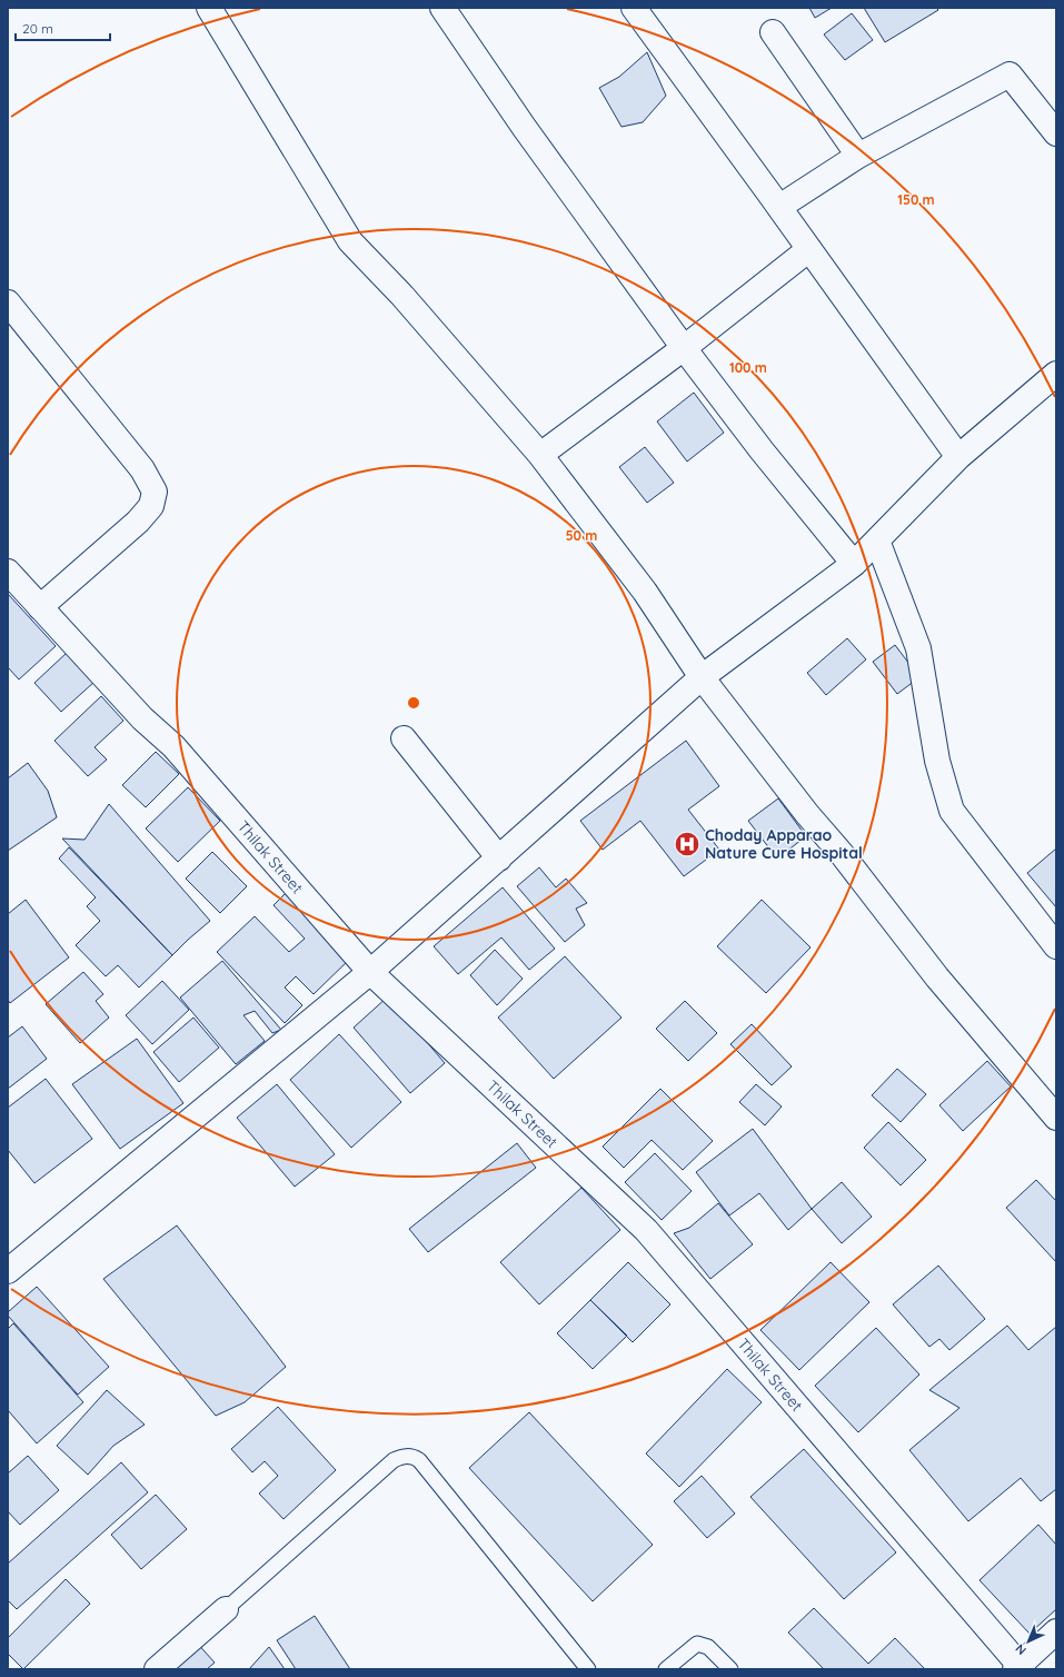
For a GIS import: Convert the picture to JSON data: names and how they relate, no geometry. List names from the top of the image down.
{
  "streets": {
    "street": ["Thilak Street"]
  },
  "places": {
    "hospital": ["Choday Apparao Nature Cure Hospital"]
  },
  "scale_bar": "20 m",
  "north": "bottom left",
  "rings": ["150 m", "100 m", "50 m"]
}
